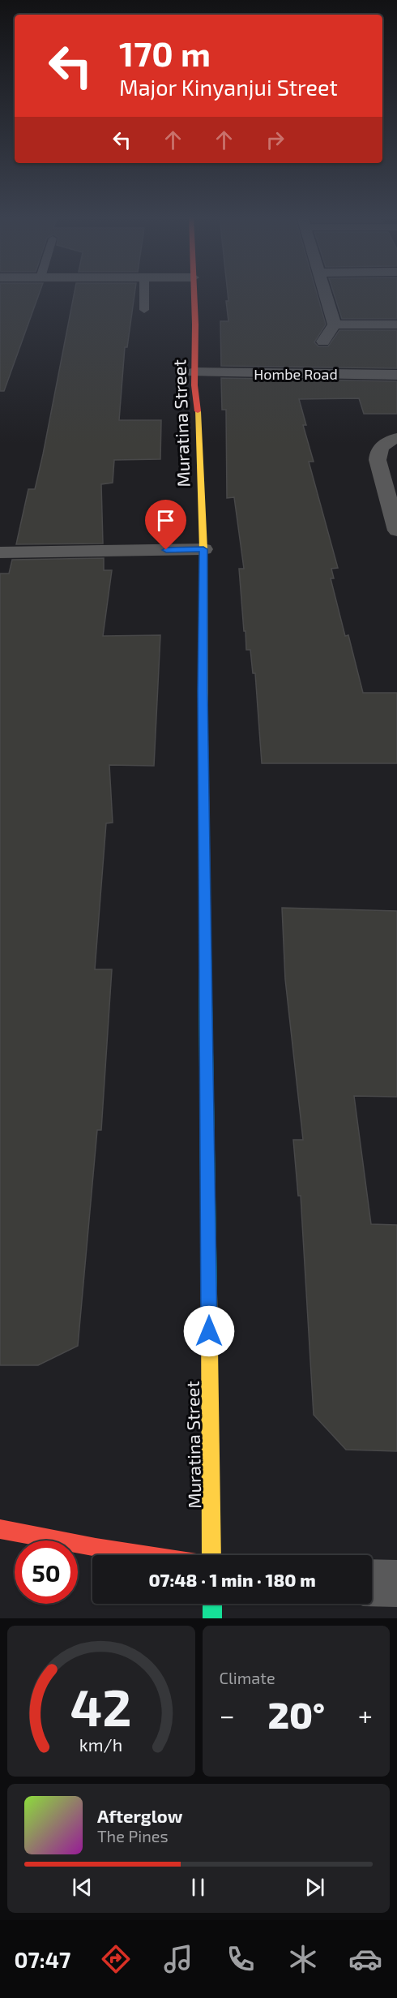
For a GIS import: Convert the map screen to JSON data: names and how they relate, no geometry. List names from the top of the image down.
{
  "streets": {
    "main road": ["Muratina Street"],
    "street": ["Hombe Road"]
  },
  "crossings": [
    ["Hombe Road", "Muratina Street"]
  ],
  "page": {
    "turn": ["170 m", "Major Kinyanjui Street"],
    "limit": "50",
    "trip": "07:48 · 1 min · 180 m",
    "tile": "Climate",
    "heat": ["−", "20°", "+"],
    "song": ["Afterglow", "The Pines"],
    "tabs": "07:47",
    "gauge": ["42", "km/h"]
  }
}
